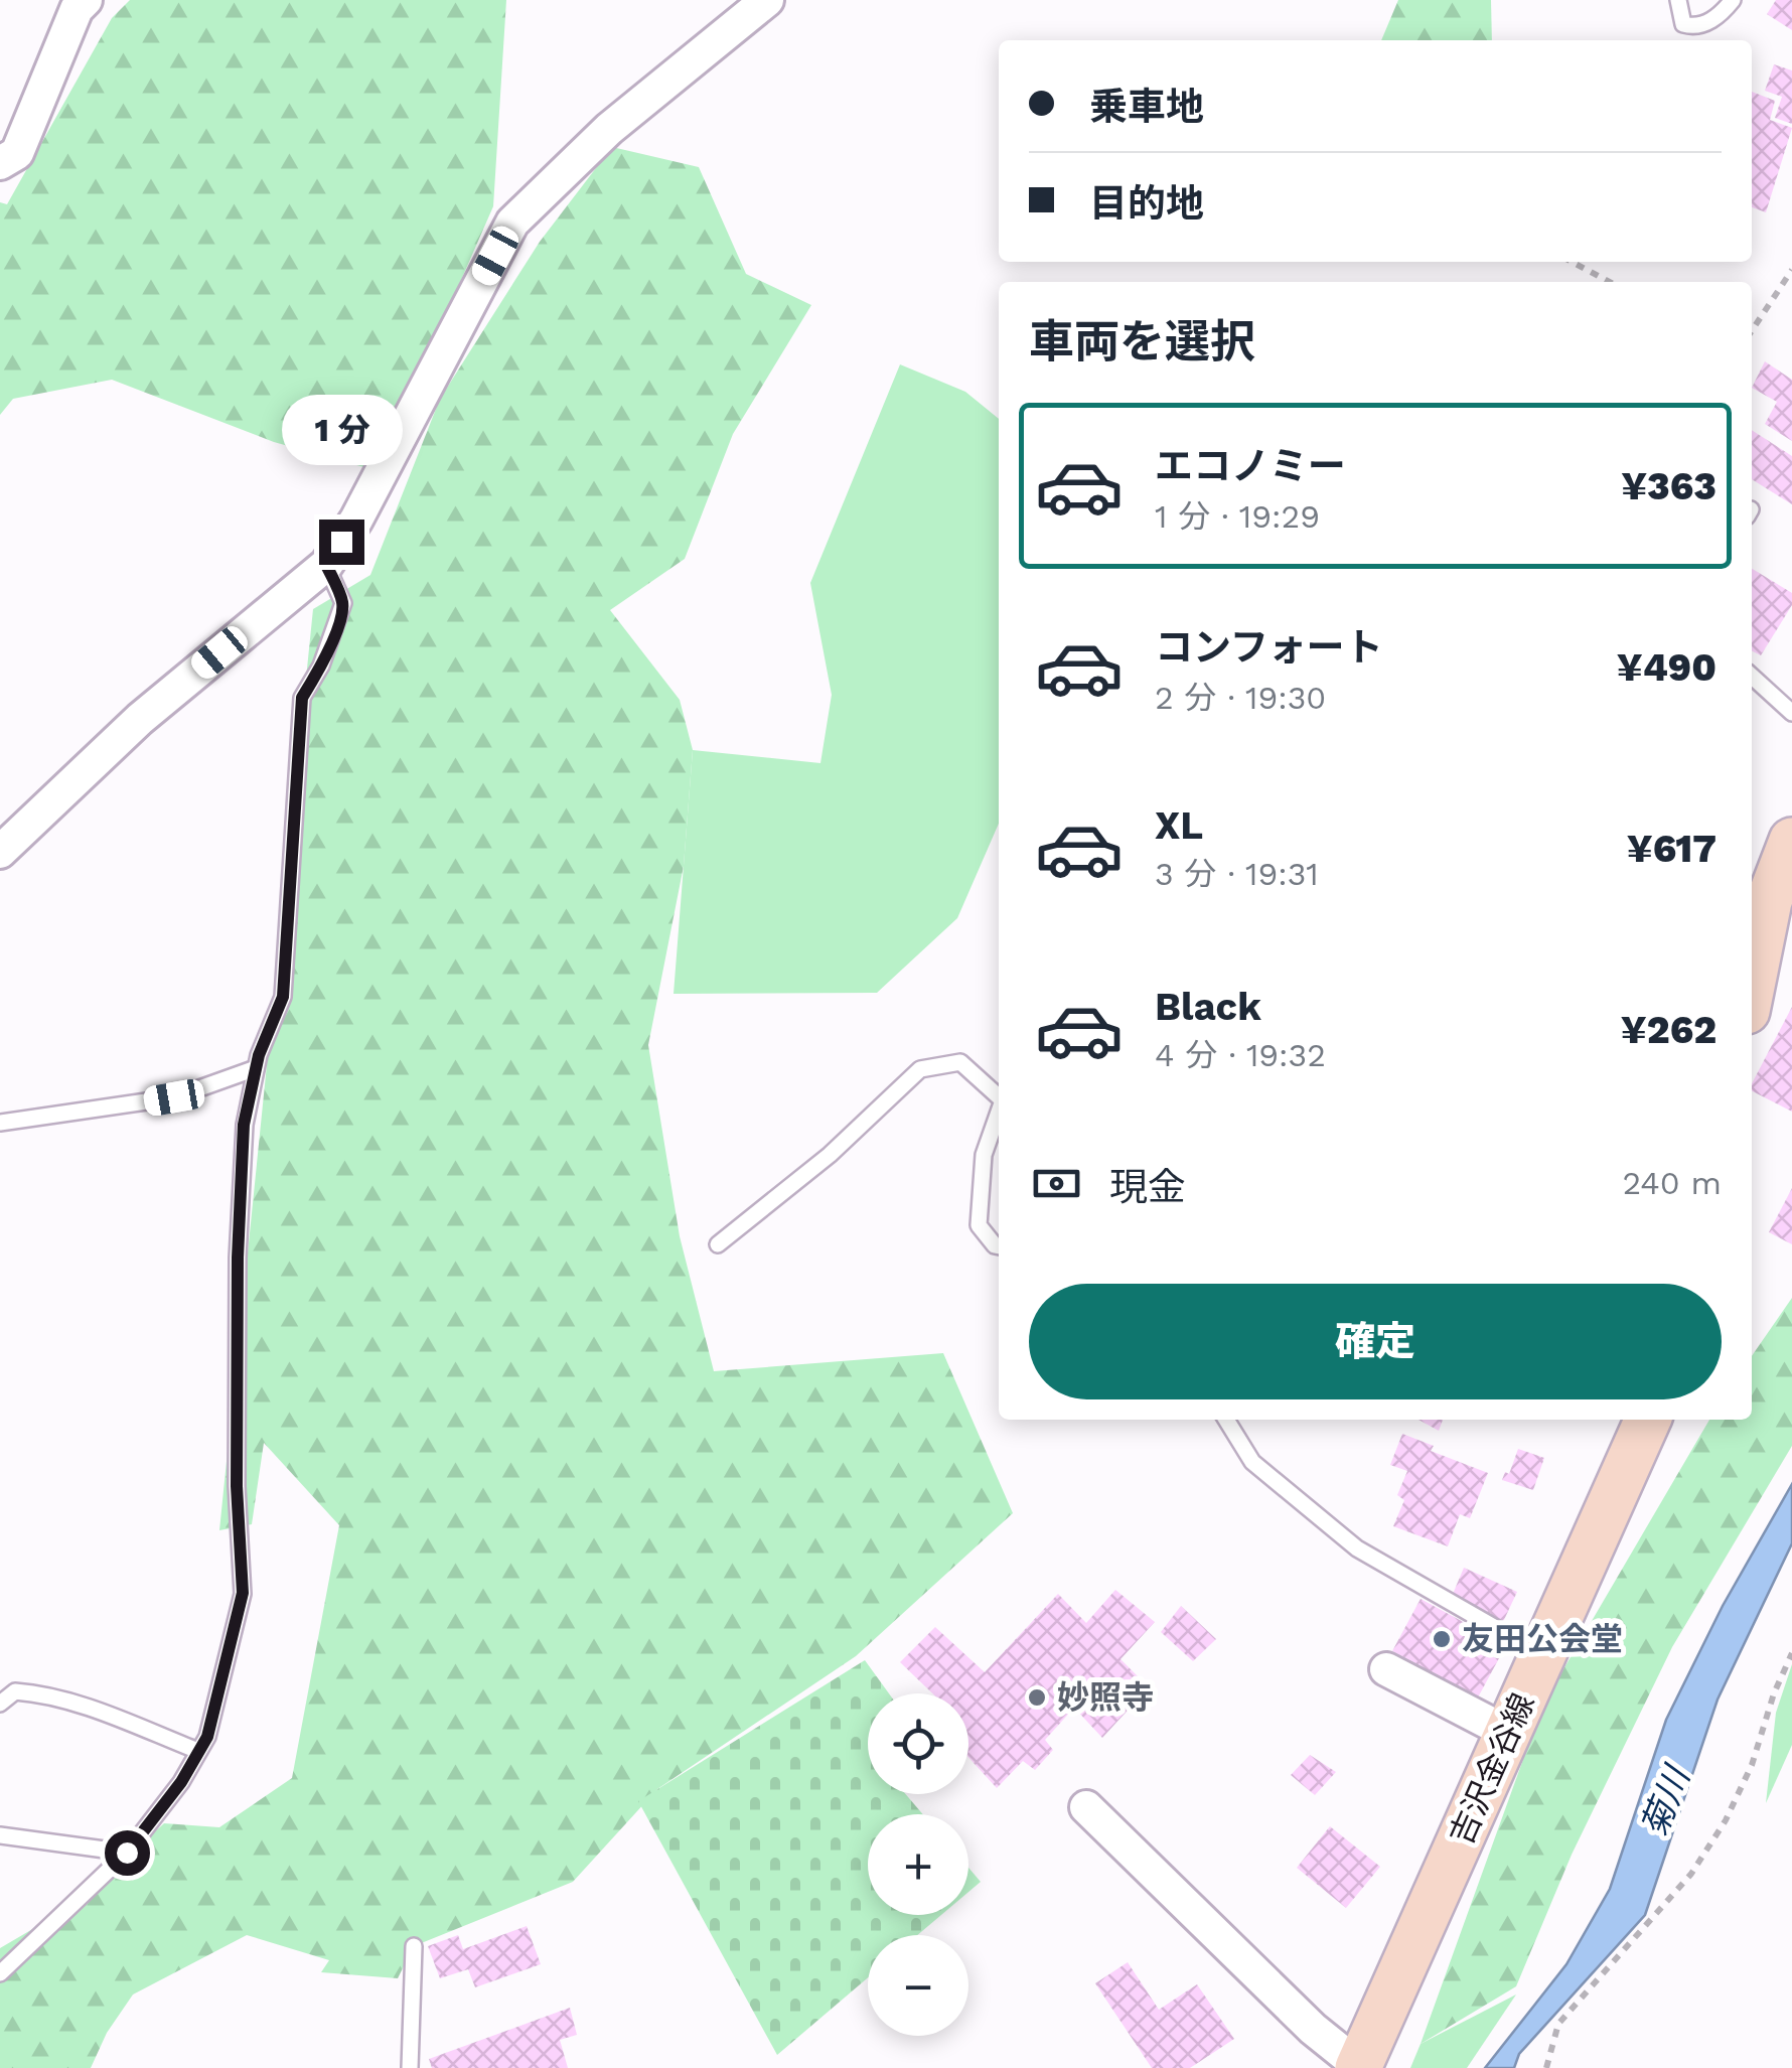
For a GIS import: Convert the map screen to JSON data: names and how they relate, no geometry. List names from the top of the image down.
{
  "streets": {
    "main road": ["吉沢金谷線"]
  },
  "water": ["菊川"],
  "places": ["友田公会堂", "妙照寺"],
  "page": {
    "banner": ["乗車地", "目的地"],
    "heading": "車両を選択",
    "bubble": "1 分",
    "list": [
      {
        "name": "エコノミー",
        "note": "1 分 · 19:29",
        "value": "¥363"
      },
      {
        "name": "コンフォート",
        "note": "2 分 · 19:30",
        "value": "¥490"
      },
      {
        "name": "XL",
        "note": "3 分 · 19:31",
        "value": "¥617"
      },
      {
        "name": "Black",
        "note": "4 分 · 19:32",
        "value": "¥262"
      }
    ],
    "pay": ["現金", "240 m"],
    "buttons": "確定",
    "map_buttons": ["+", "−"]
  }
}
